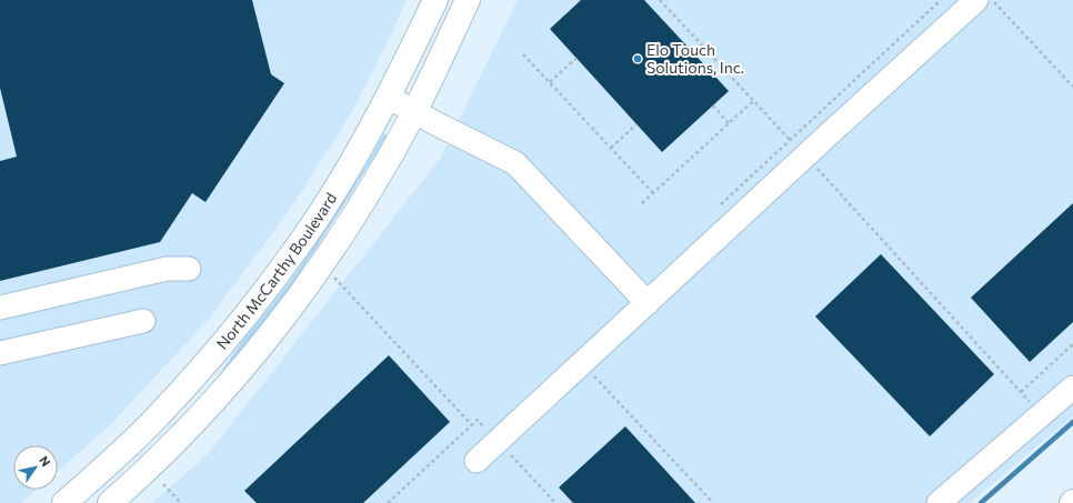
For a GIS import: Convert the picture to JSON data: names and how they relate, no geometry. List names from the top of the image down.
{
  "streets": {
    "main road": ["North McCarthy Boulevard"]
  },
  "places": ["Elo Touch Solutions, Inc."],
  "north": "top right"
}
